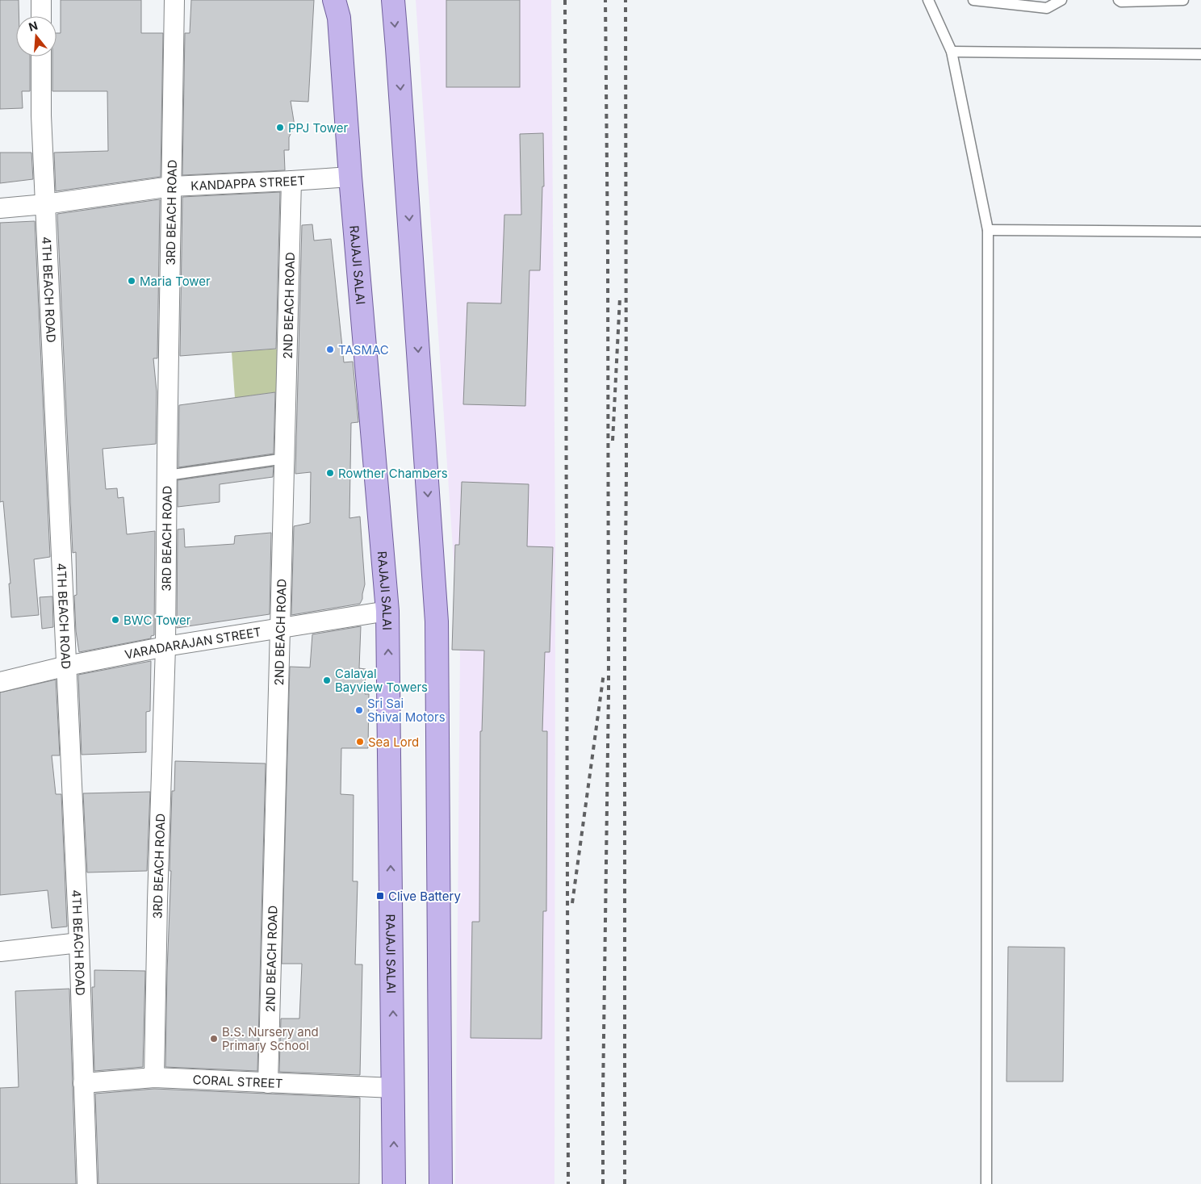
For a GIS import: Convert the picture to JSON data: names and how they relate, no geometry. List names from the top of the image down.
{
  "streets": {
    "main road": ["RAJAJI SALAI"],
    "street": [
      "KANDAPPA STREET",
      "3RD BEACH ROAD",
      "4TH BEACH ROAD",
      "2ND BEACH ROAD",
      "VARADARAJAN STREET",
      "CORAL STREET"
    ]
  },
  "crossings": [
    ["KANDAPPA STREET", "3RD BEACH ROAD"],
    ["KANDAPPA STREET", "RAJAJI SALAI"],
    ["KANDAPPA STREET", "4TH BEACH ROAD"],
    ["KANDAPPA STREET", "2ND BEACH ROAD"],
    ["3RD BEACH ROAD", "VARADARAJAN STREET"],
    ["3RD BEACH ROAD", "CORAL STREET"],
    ["RAJAJI SALAI", "VARADARAJAN STREET"],
    ["RAJAJI SALAI", "CORAL STREET"],
    ["4TH BEACH ROAD", "VARADARAJAN STREET"],
    ["4TH BEACH ROAD", "CORAL STREET"],
    ["2ND BEACH ROAD", "VARADARAJAN STREET"],
    ["2ND BEACH ROAD", "CORAL STREET"]
  ],
  "places": {
    "other": [
      "PPJ Tower",
      "Maria Tower",
      "TASMAC",
      "Rowther Chambers",
      "BWC Tower",
      "Calaval Bayview Towers",
      "Sri Sai Shival Motors",
      "Sea Lord",
      "B.S. Nursery and Primary School"
    ],
    "transit": ["Clive Battery"]
  },
  "north": "top"
}
